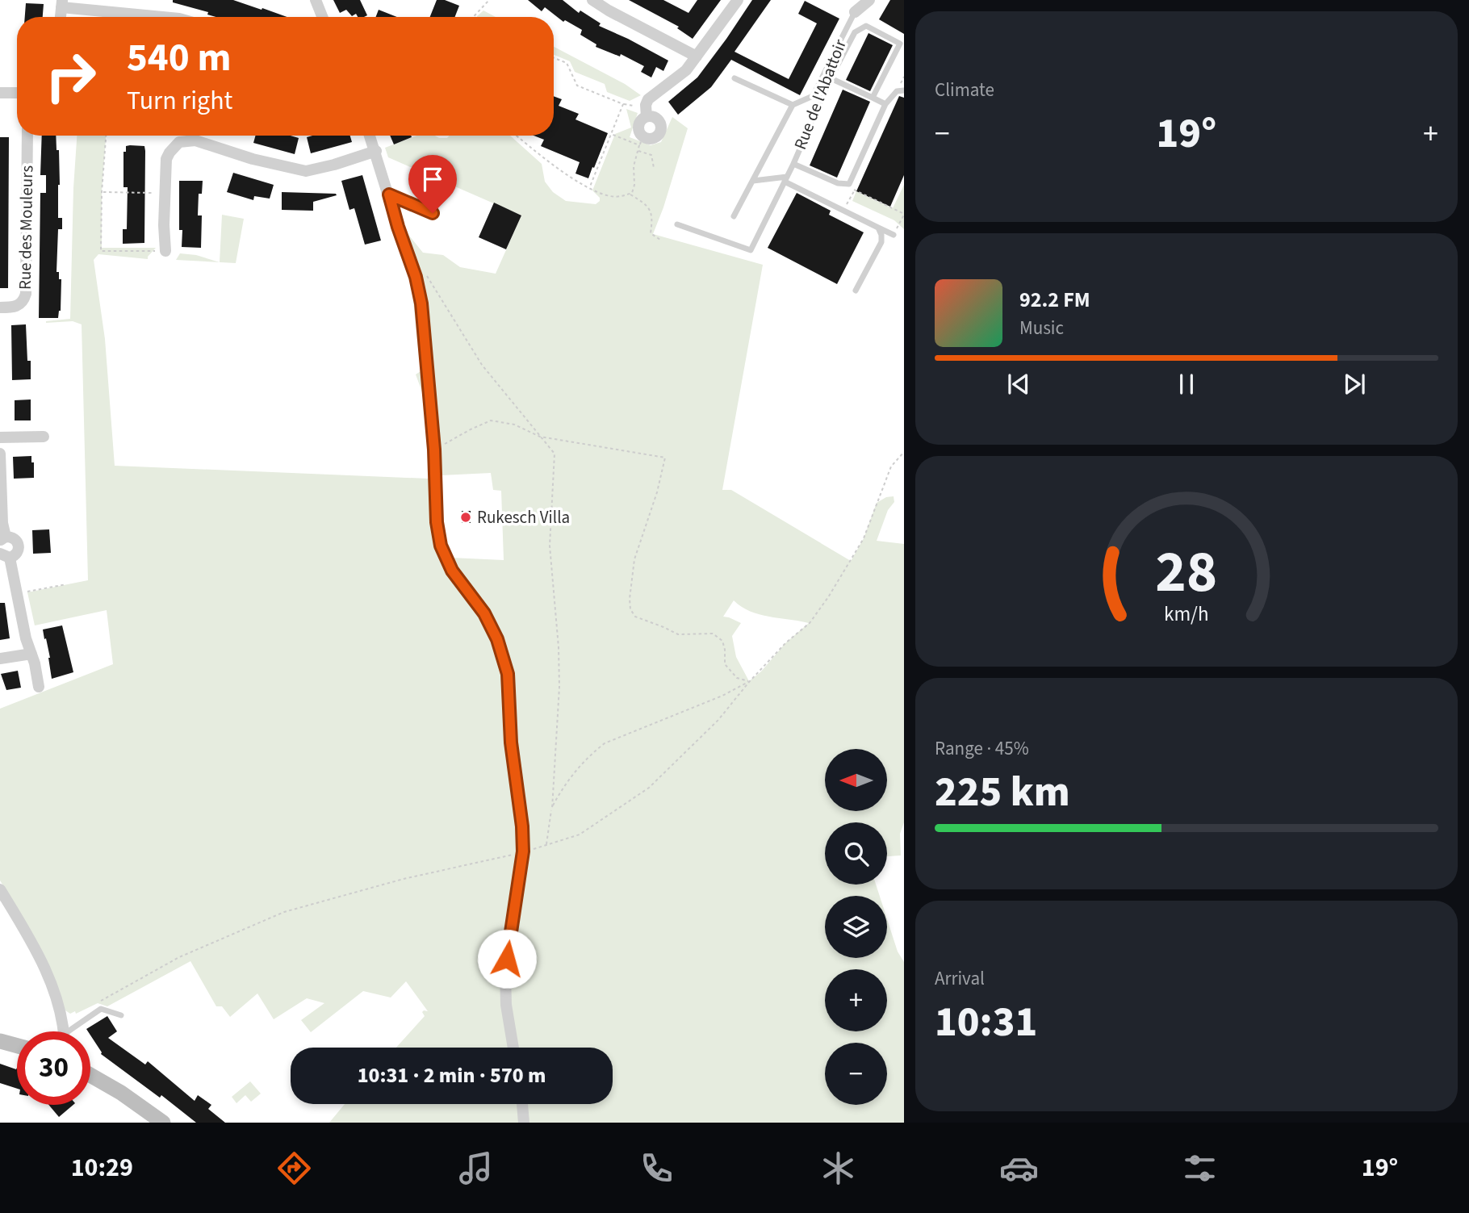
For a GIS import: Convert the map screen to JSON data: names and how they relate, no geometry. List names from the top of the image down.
{
  "streets": {
    "street": ["Rue de l'Abattoir", "Rue des Mouleurs"]
  },
  "places": ["Rukesch Villa"],
  "north": "left",
  "page": {
    "tile": [
      "Climate",
      ["Range · 45%", "225 km"],
      ["Arrival", "10:31"]
    ],
    "turn": ["540 m", "Turn right"],
    "heat": ["−", "19°", "+"],
    "song": ["92.2 FM", "Music"],
    "map_buttons": ["+", "−"],
    "limit": "30",
    "trip": "10:31 · 2 min · 570 m",
    "tabs": ["10:29", "19°"],
    "gauge": ["28", "km/h"]
  }
}
